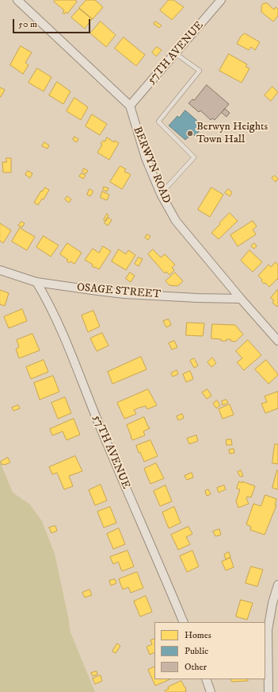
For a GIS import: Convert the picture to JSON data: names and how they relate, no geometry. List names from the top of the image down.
{
  "streets": {
    "street": ["57TH AVENUE", "BERWYN ROAD", "OSAGE STREET"]
  },
  "crossings": [
    ["57TH AVENUE", "BERWYN ROAD"],
    ["57TH AVENUE", "OSAGE STREET"],
    ["BERWYN ROAD", "OSAGE STREET"]
  ],
  "places": ["Berwyn Heights Town Hall"],
  "legend": ["Homes", "Public", "Other"],
  "scale_bar": "50 m"
}
